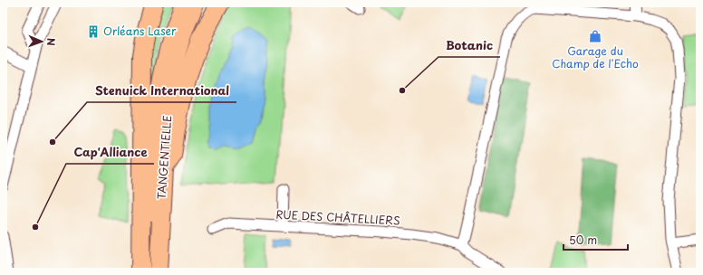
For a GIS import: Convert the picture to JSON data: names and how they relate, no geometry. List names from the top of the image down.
{
  "streets": {
    "highway": ["TANGENTIELLE"],
    "street": ["RUE DES CHÂTELLIERS"]
  },
  "places": {
    "building": ["Orléans Laser"],
    "shop": ["Garage du Champ de l'Echo"],
    "other": ["Botanic", "Stenuick International", "Cap'Alliance"]
  },
  "scale_bar": "50 m",
  "north": "right"
}
